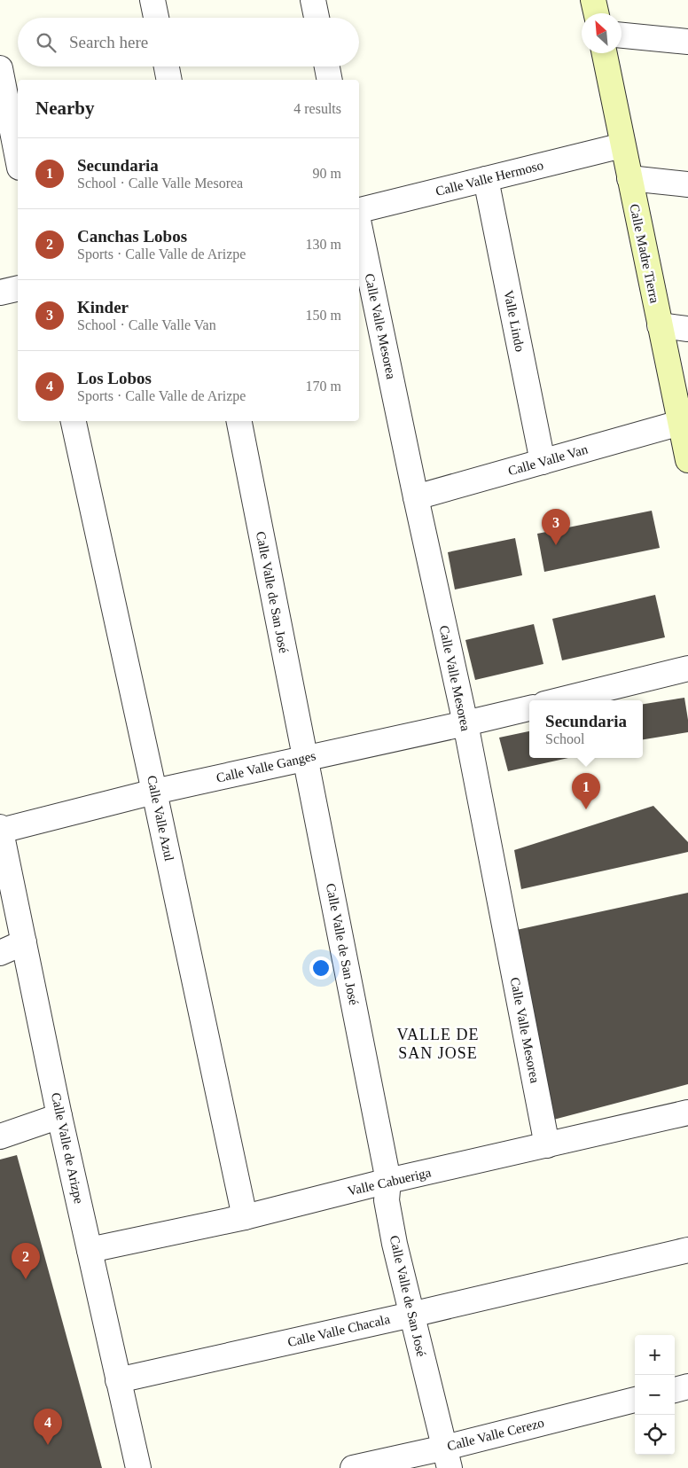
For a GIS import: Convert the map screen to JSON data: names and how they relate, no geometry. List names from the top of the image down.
{
  "streets": {
    "street": [
      "Calle Valle Hermoso",
      "Calle Madre Tierra",
      "Valle Lindo",
      "Calle Valle Mesorea",
      "Calle Valle Van",
      "Calle Valle de San José",
      "Calle Valle Ganges",
      "Calle Valle Azul",
      "Calle Valle de Arizpe",
      "Valle Cabueriga",
      "Calle Valle Chacala",
      "Calle Valle Cerezo"
    ]
  },
  "crossings": [
    ["Calle Valle Hermoso", "Calle Madre Tierra"],
    ["Calle Valle Hermoso", "Valle Lindo"],
    ["Calle Madre Tierra", "Calle Valle Van"],
    ["Valle Lindo", "Calle Valle Van"],
    ["Calle Valle Mesorea", "Calle Valle Van"],
    ["Calle Valle Mesorea", "Calle Valle Ganges"],
    ["Calle Valle Mesorea", "Valle Cabueriga"],
    ["Calle Valle de San José", "Calle Valle Ganges"],
    ["Calle Valle de San José", "Valle Cabueriga"],
    ["Calle Valle de San José", "Calle Valle Chacala"],
    ["Calle Valle de San José", "Calle Valle Cerezo"],
    ["Calle Valle Ganges", "Calle Valle Azul"],
    ["Calle Valle Ganges", "Calle Valle de Arizpe"],
    ["Calle Valle Azul", "Valle Cabueriga"],
    ["Calle Valle de Arizpe", "Valle Cabueriga"],
    ["Calle Valle de Arizpe", "Calle Valle Chacala"]
  ],
  "districts": ["VALLE DE SAN JOSE"],
  "north": "top left",
  "page": {
    "search": "Search here",
    "heading": ["Nearby", "4 results"],
    "list": [
      {
        "mark": "1",
        "name": "Secundaria",
        "note": "School · Calle Valle Mesorea",
        "value": "90 m"
      },
      {
        "mark": "2",
        "name": "Canchas Lobos",
        "note": "Sports · Calle Valle de Arizpe",
        "value": "130 m"
      },
      {
        "mark": "3",
        "name": "Kinder",
        "note": "School · Calle Valle Van",
        "value": "150 m"
      },
      {
        "mark": "4",
        "name": "Los Lobos",
        "note": "Sports · Calle Valle de Arizpe",
        "value": "170 m"
      }
    ],
    "pins": [
      "3",
      "1",
      "2",
      "4"
    ],
    "popup": ["Secundaria", "School"],
    "map_buttons": ["+", "−"]
  }
}
